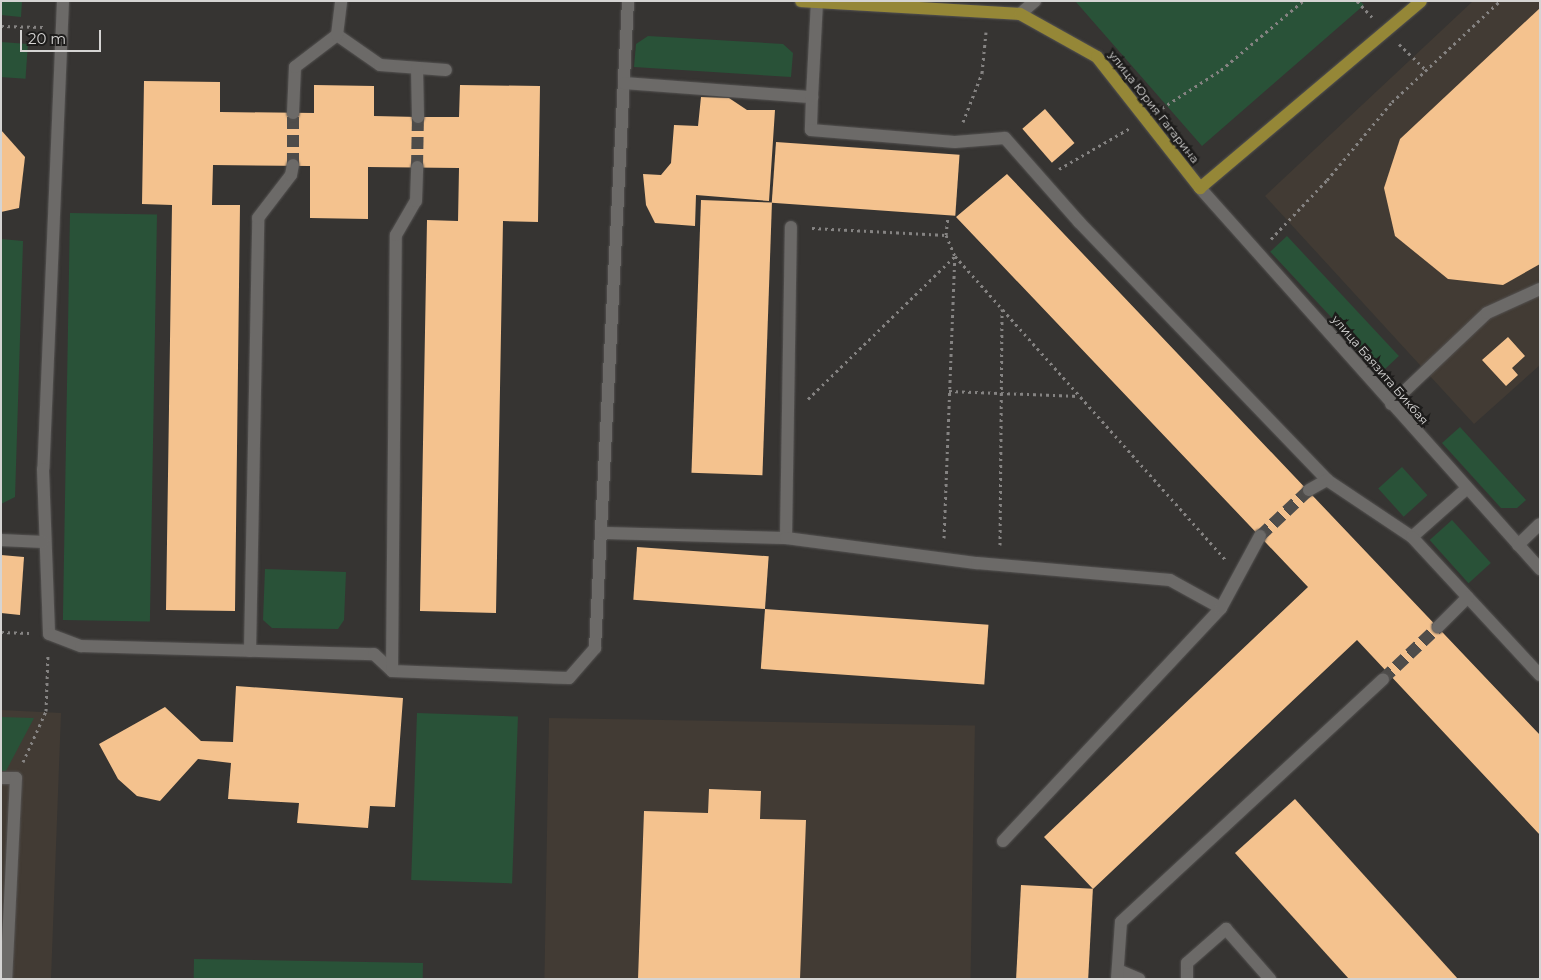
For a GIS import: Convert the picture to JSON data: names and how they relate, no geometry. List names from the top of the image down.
{
  "streets": {
    "main road": ["улица Юрия Гагарина"],
    "street": ["улица Баязита Бикбая"]
  },
  "crossings": [
    ["улица Юрия Гагарина", "улица Баязита Бикбая"]
  ],
  "scale_bar": "20 m"
}
